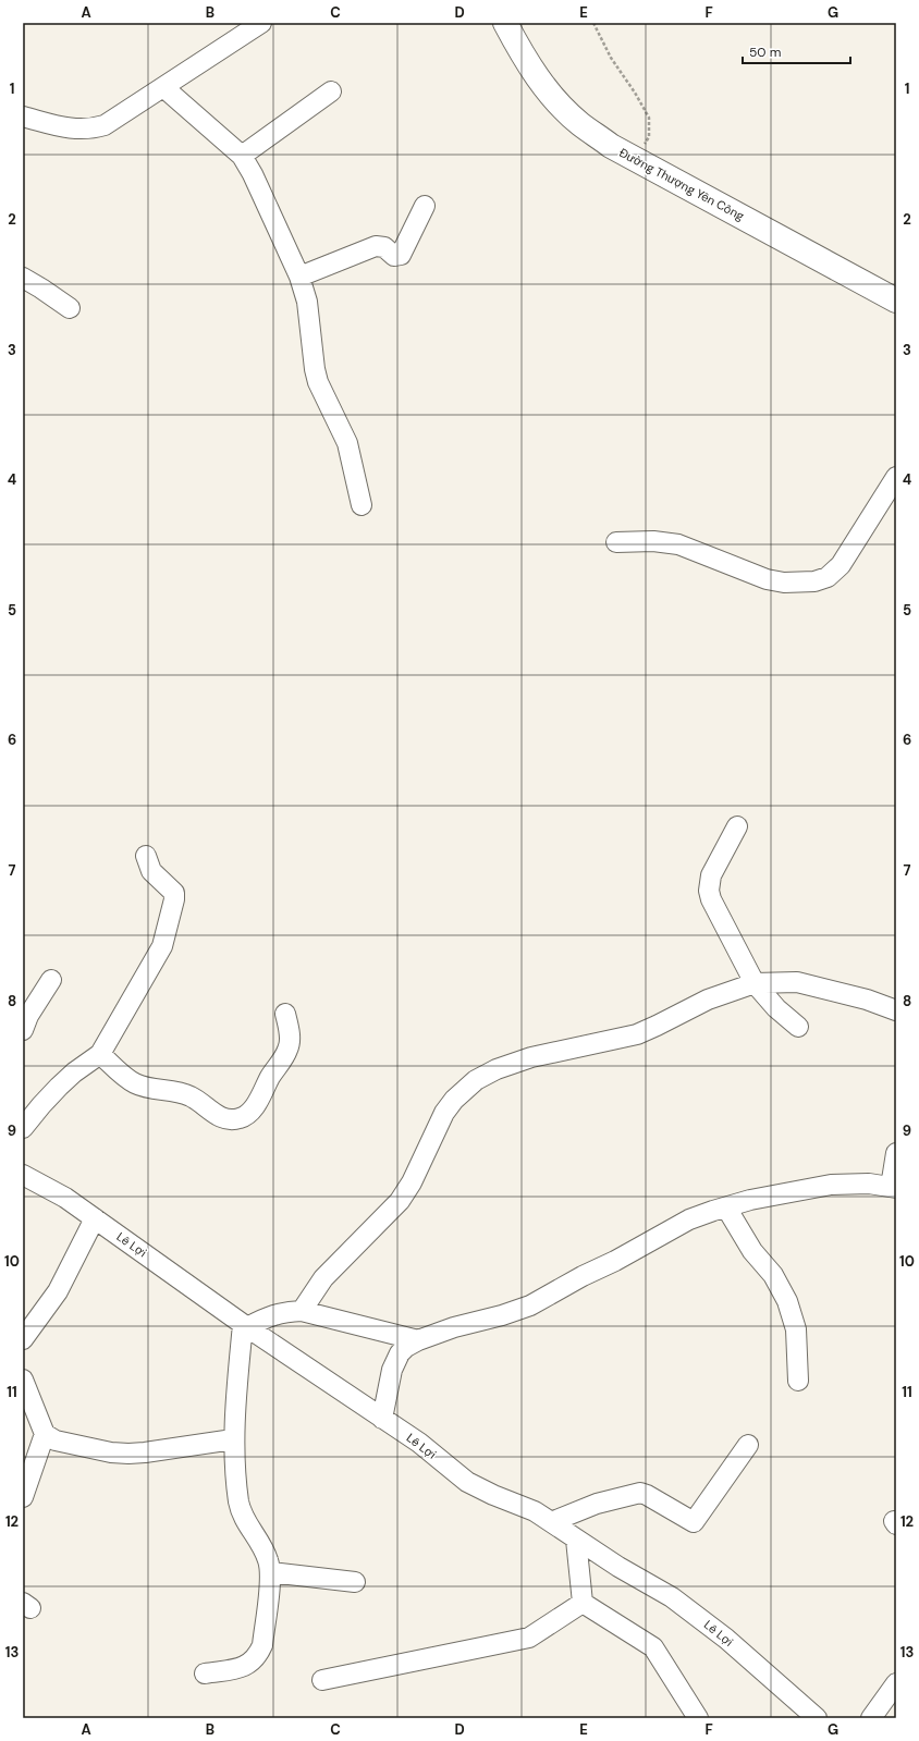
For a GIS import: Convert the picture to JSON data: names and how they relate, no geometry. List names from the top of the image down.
{
  "streets": {
    "main road": ["Đường Thượng Yên Công"],
    "street": ["Lê Lợi"]
  },
  "scale_bar": "50 m",
  "grid": {
    "columns": [
      "A",
      "B",
      "C",
      "D",
      "E",
      "F",
      "G"
    ],
    "rows": [
      "1",
      "2",
      "3",
      "4",
      "5",
      "6",
      "7",
      "8",
      "9",
      "10",
      "11",
      "12",
      "13"
    ]
  }
}
